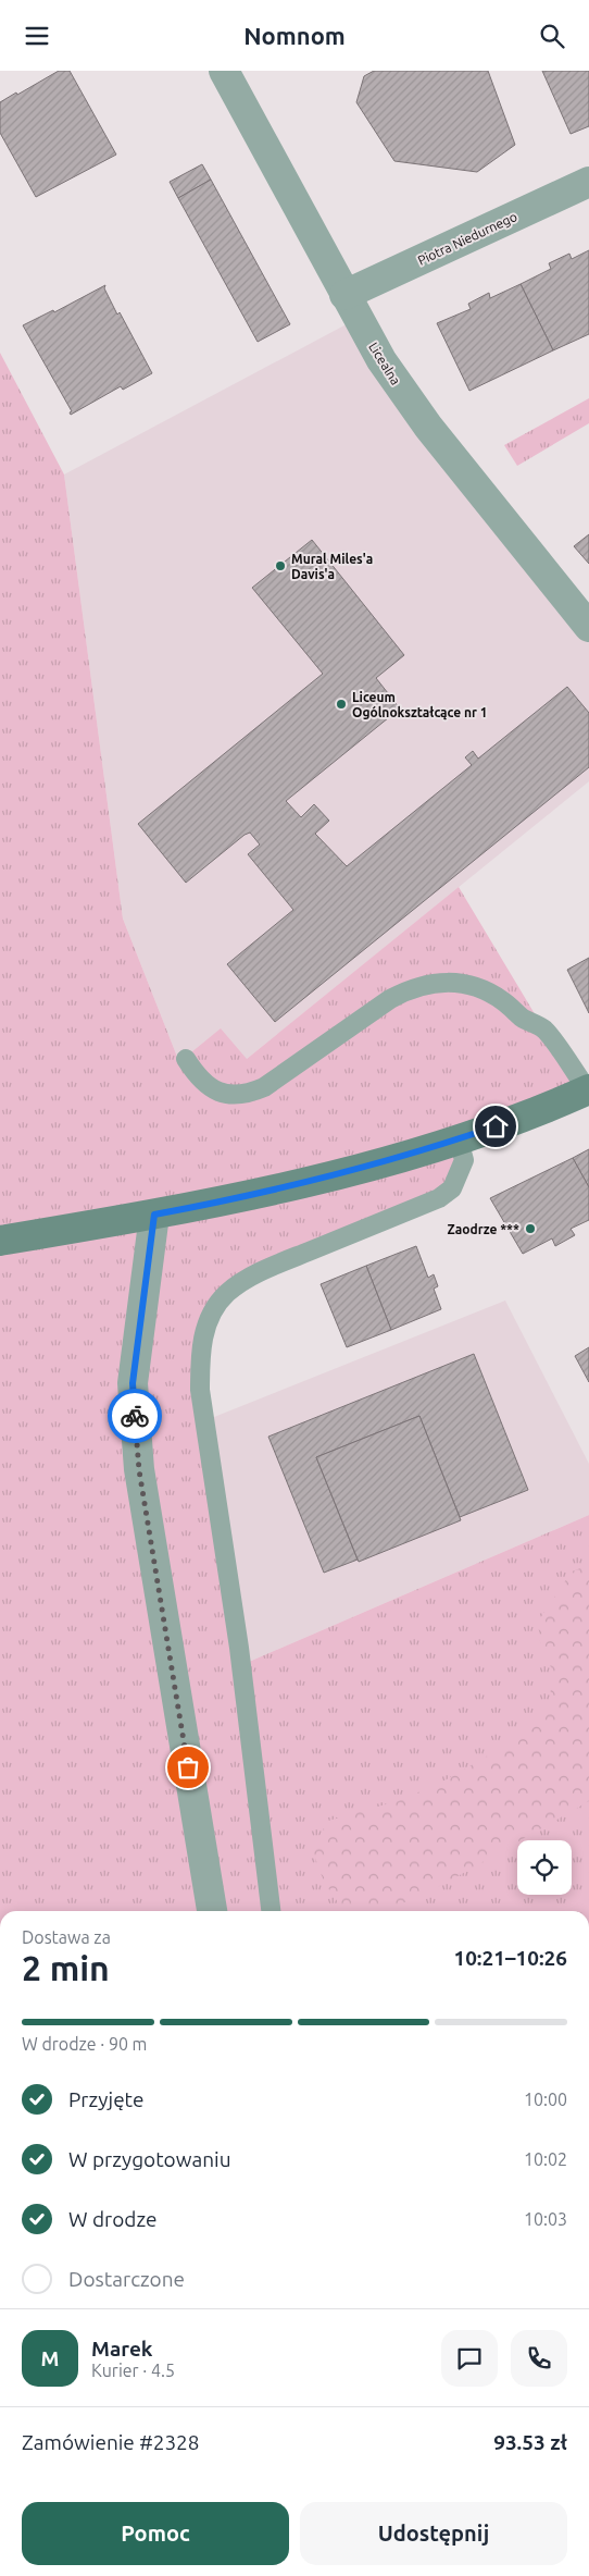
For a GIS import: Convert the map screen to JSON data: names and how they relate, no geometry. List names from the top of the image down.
{
  "streets": {
    "street": ["Piotra Niedurnego", "Licealna"]
  },
  "crossings": [
    ["Piotra Niedurnego", "Licealna"]
  ],
  "places": ["Mural Miles'a Davis'a", "Liceum Ogólnokształcące nr 1", "Zaodrze ***"],
  "page": {
    "header": "Nomnom",
    "heading": ["2 min", "Dostawa za", "10:21–10:26"],
    "panel": [
      "Marek",
      "Kurier · 4.5",
      "Zamówienie #2328",
      "93.53 zł"
    ],
    "bar": "W drodze · 90 m",
    "list": [
      ["Przyjęte", "10:00"],
      ["W przygotowaniu", "10:02"],
      ["W drodze", "10:03"],
      "Dostarczone"
    ],
    "round": "M",
    "buttons": ["Pomoc", "Udostępnij"]
  }
}
